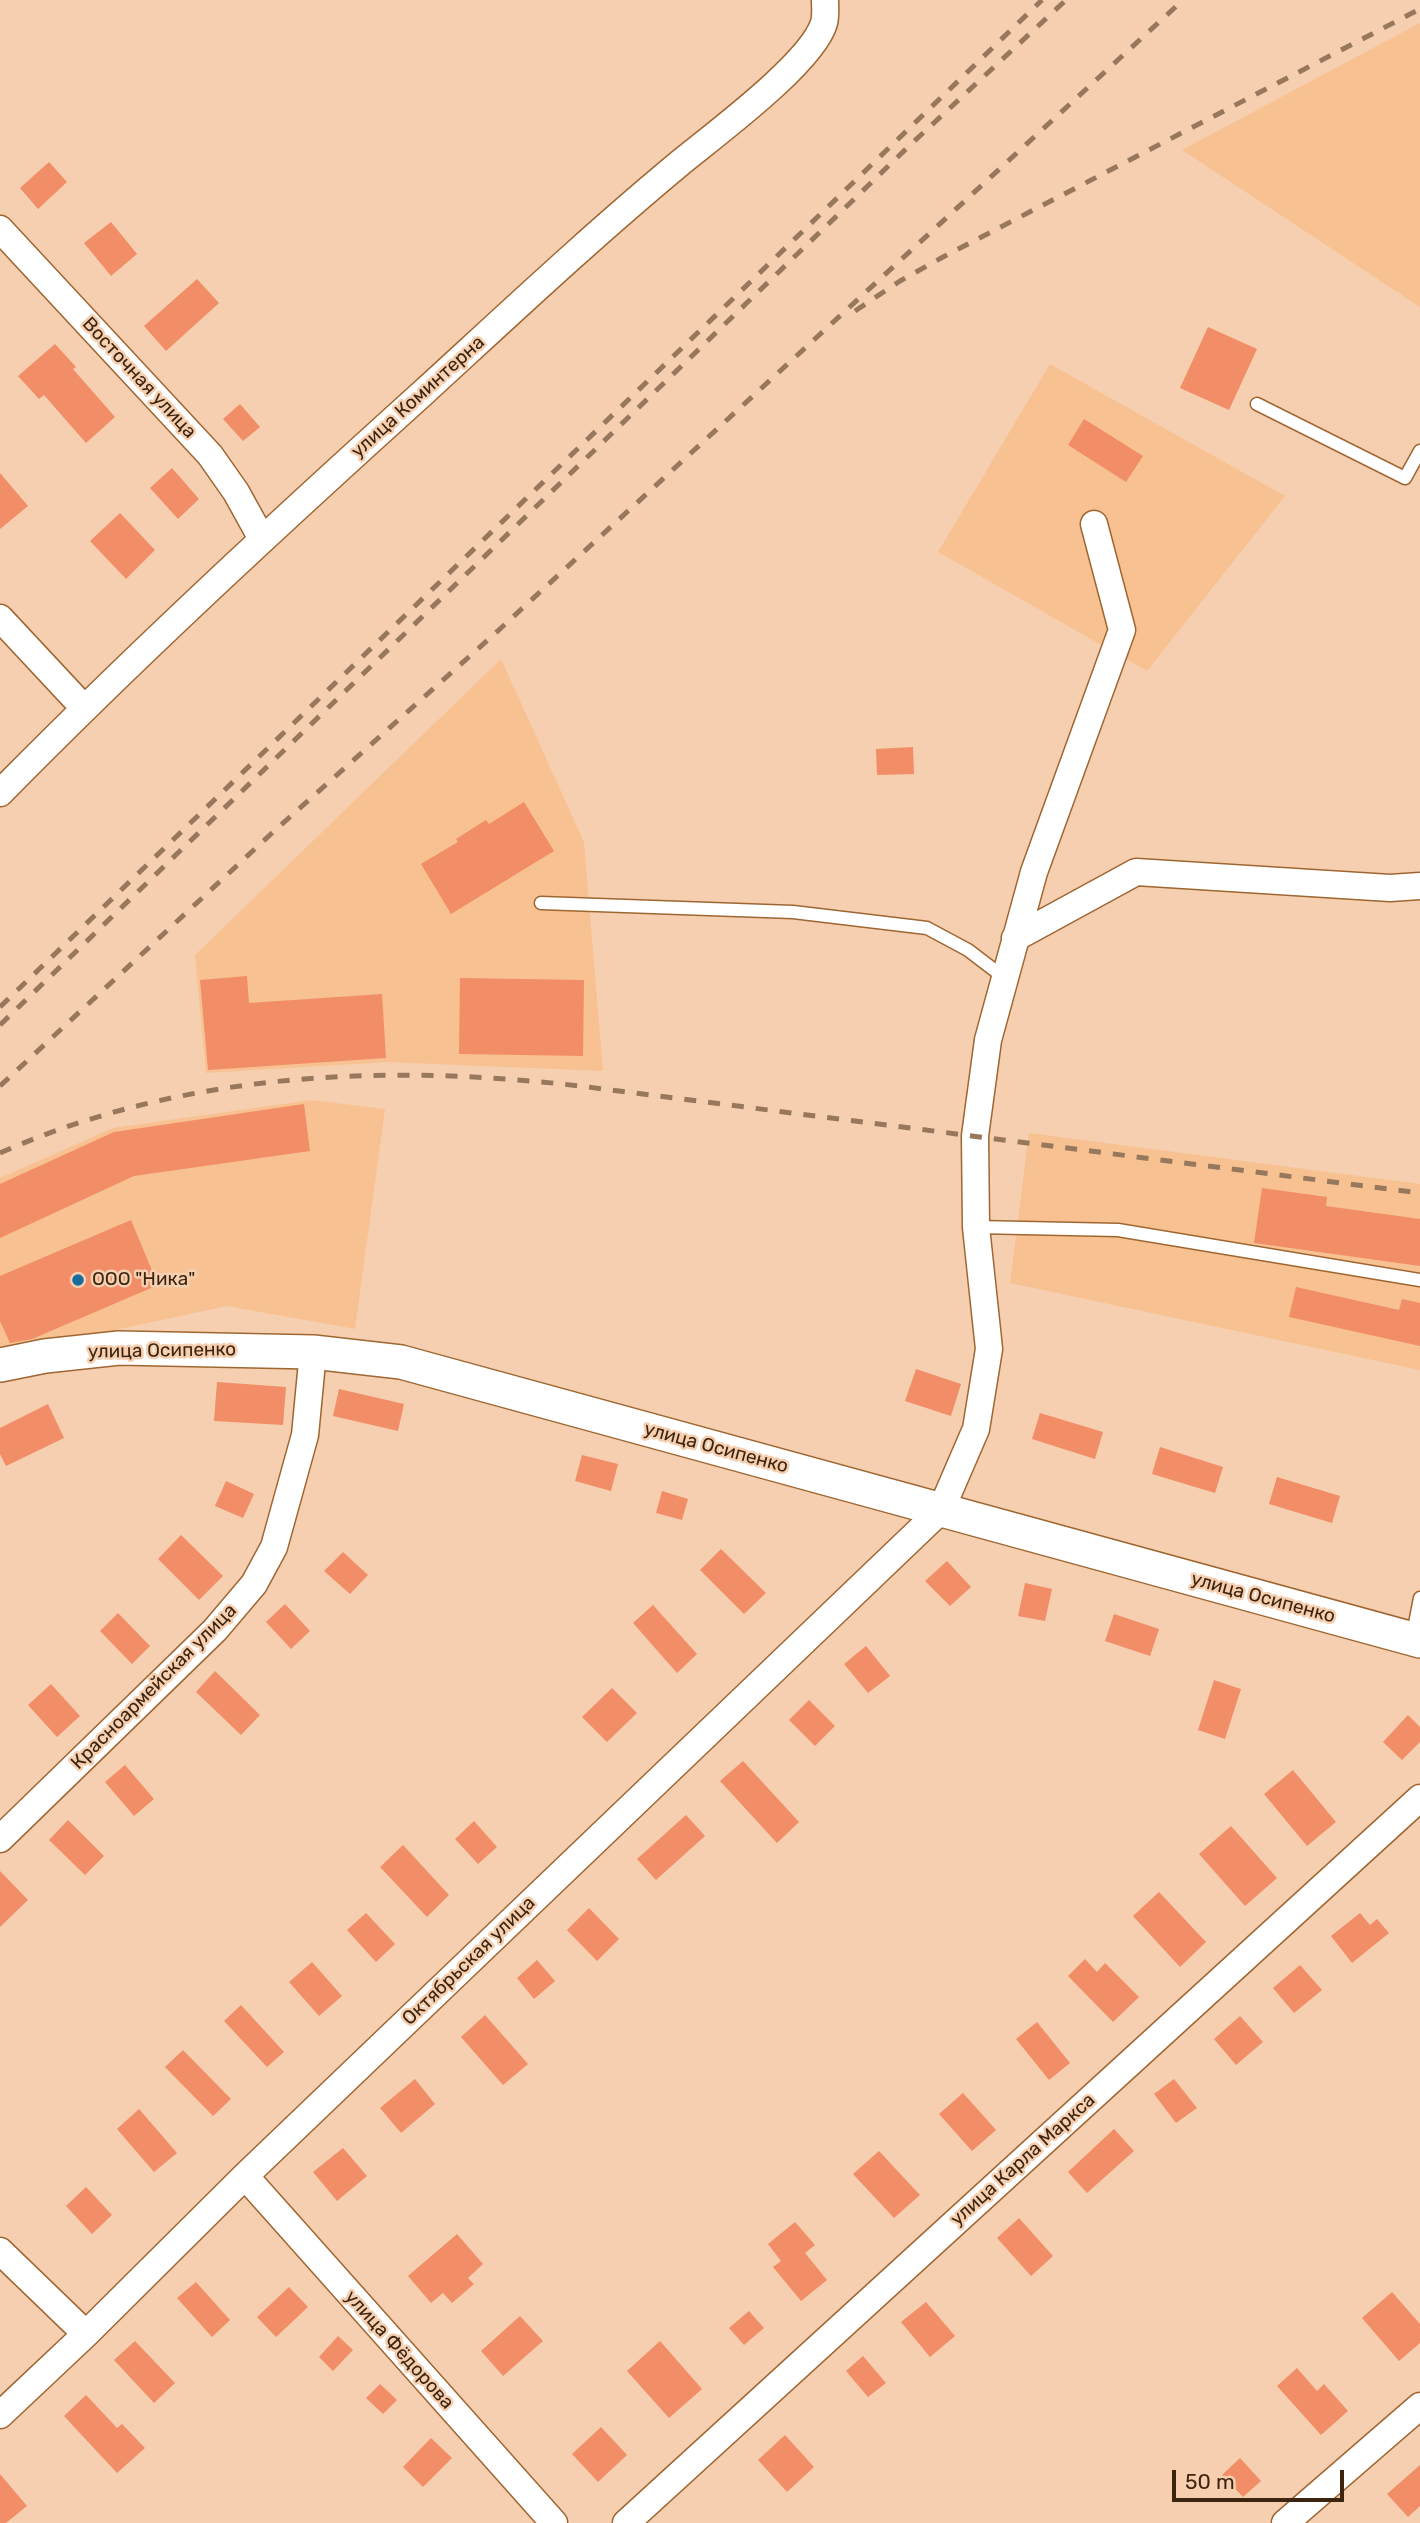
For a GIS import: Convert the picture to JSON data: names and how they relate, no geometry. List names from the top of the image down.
{
  "streets": {
    "street": [
      "Восточная улица",
      "улица Коминтерна",
      "улица Осипенко",
      "Красноармейская улица",
      "Октябрьская улица",
      "улица Карла Маркса",
      "улица Фёдорова"
    ]
  },
  "crossings": [
    ["Восточная улица", "улица Коминтерна"],
    ["улица Осипенко", "Красноармейская улица"],
    ["улица Осипенко", "Октябрьская улица"],
    ["Октябрьская улица", "улица Фёдорова"]
  ],
  "places": ["ООО \"Ника\""],
  "scale_bar": "50 m"
}
